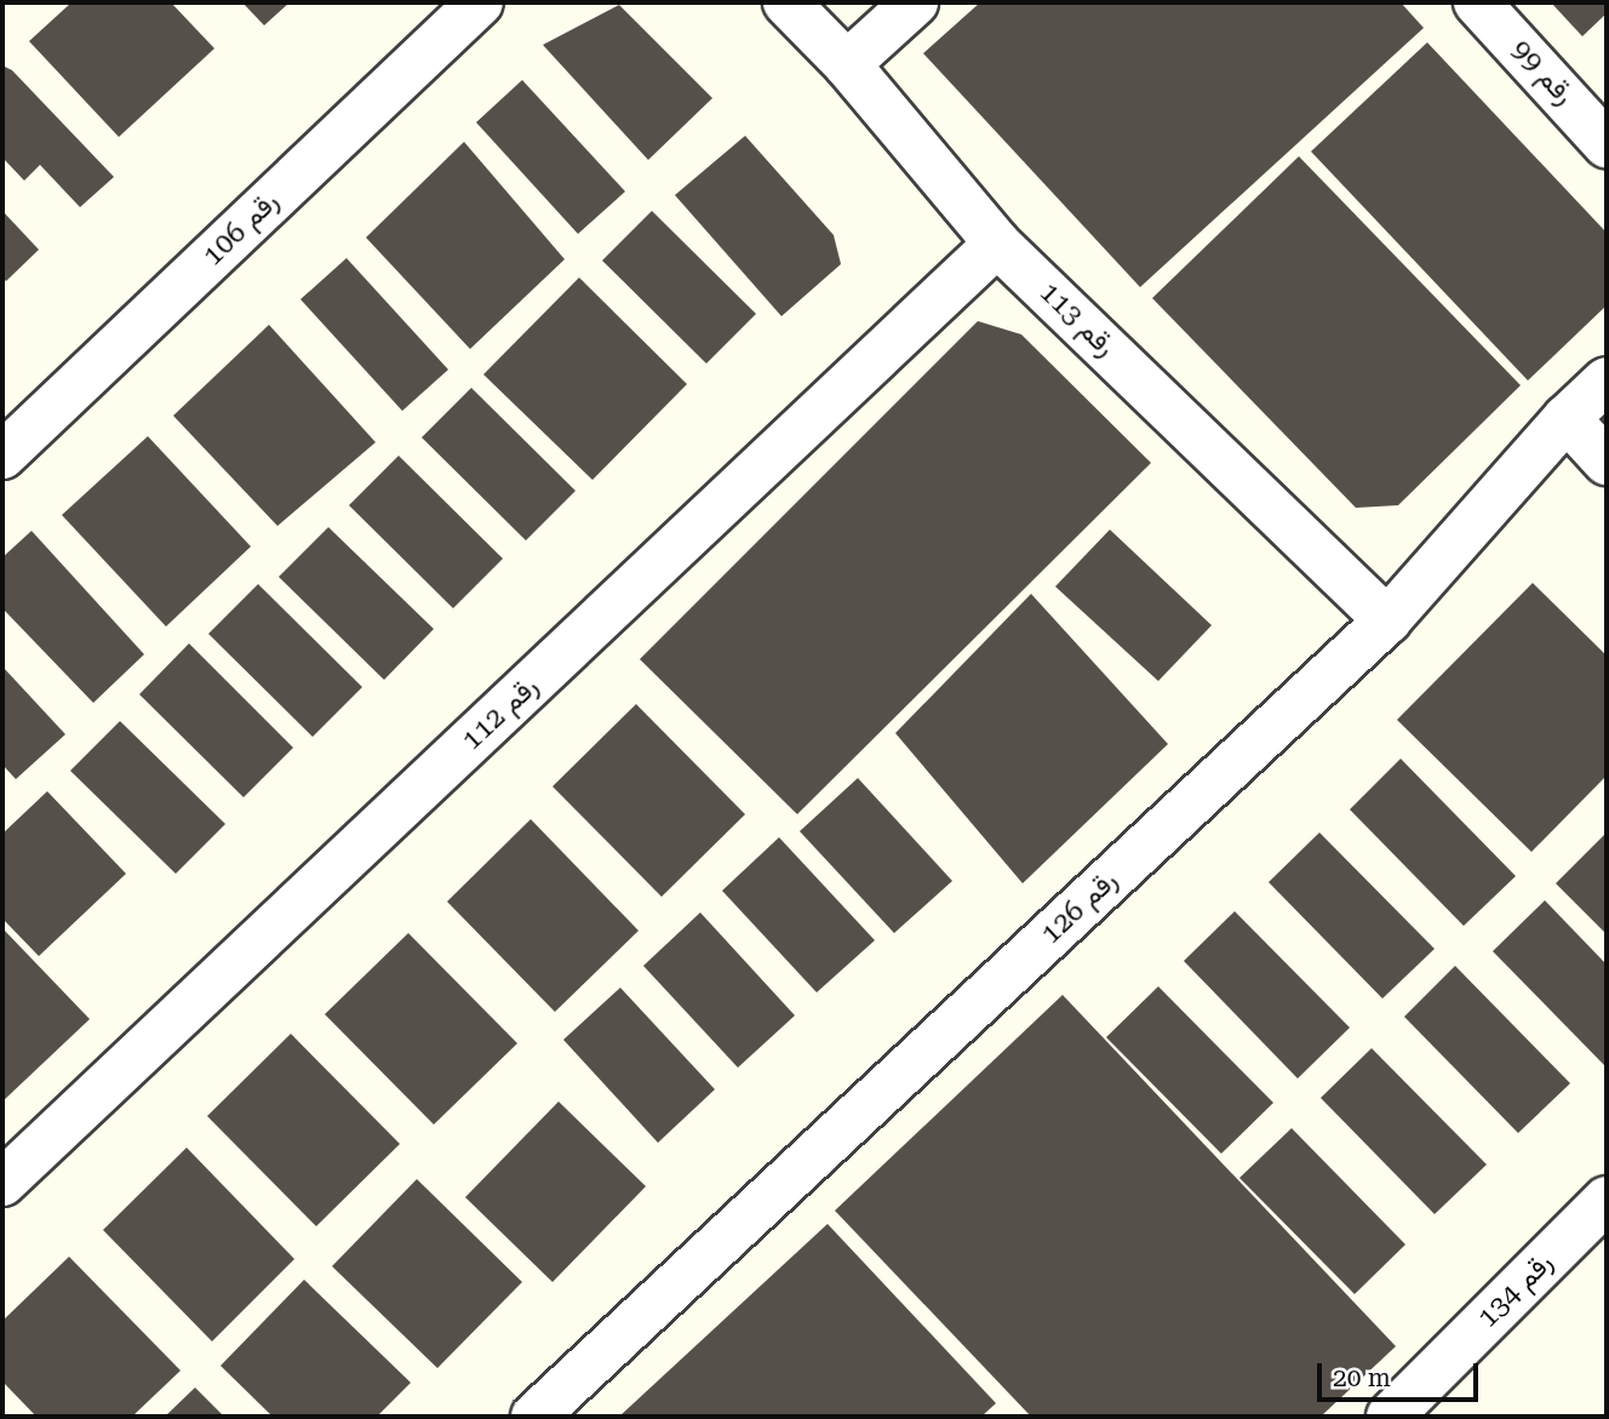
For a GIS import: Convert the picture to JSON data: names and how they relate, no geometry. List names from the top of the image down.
{
  "streets": {
    "street": [
      "رقم 99",
      "رقم 106",
      "رقم 113",
      "رقم 112",
      "رقم 126",
      "رقم 134"
    ]
  },
  "crossings": [
    ["رقم 113", "رقم 112"],
    ["رقم 113", "رقم 126"]
  ],
  "scale_bar": "20 m"
}
